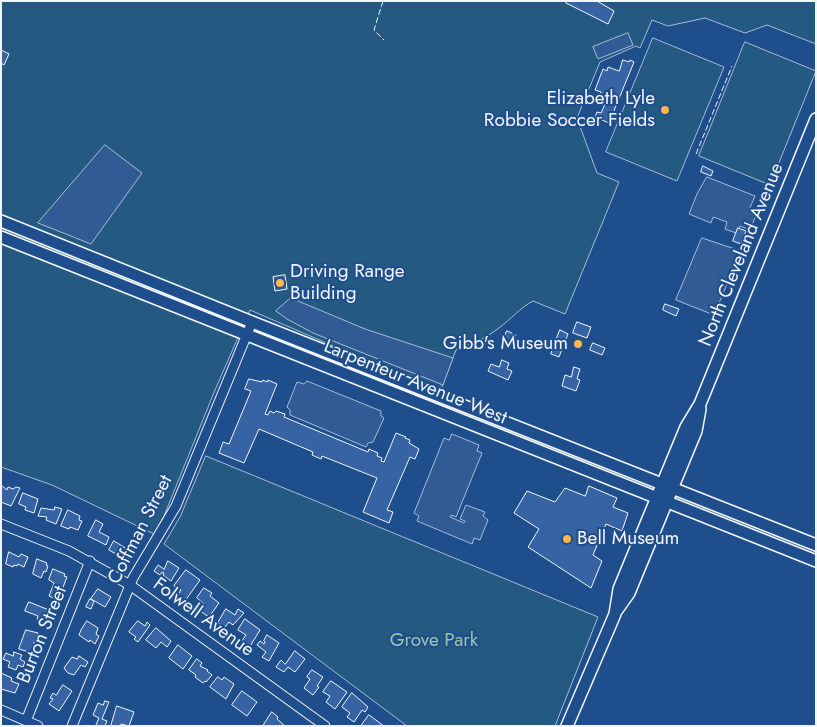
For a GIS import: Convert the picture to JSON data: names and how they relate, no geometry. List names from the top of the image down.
{
  "streets": {
    "main road": ["North Cleveland Avenue", "Larpenteur Avenue West"],
    "street": ["Coffman Street", "Folwell Avenue", "Burton Street"]
  },
  "crossings": [
    ["North Cleveland Avenue", "Larpenteur Avenue West"],
    ["Larpenteur Avenue West", "Coffman Street"],
    ["Coffman Street", "Folwell Avenue"],
    ["Folwell Avenue", "Burton Street"]
  ],
  "parks": ["Grove Park"],
  "places": [
    "Elizabeth Lyle Robbie Soccer Fields",
    "Driving Range Building",
    "Gibb's Museum",
    "Bell Museum"
  ]
}
